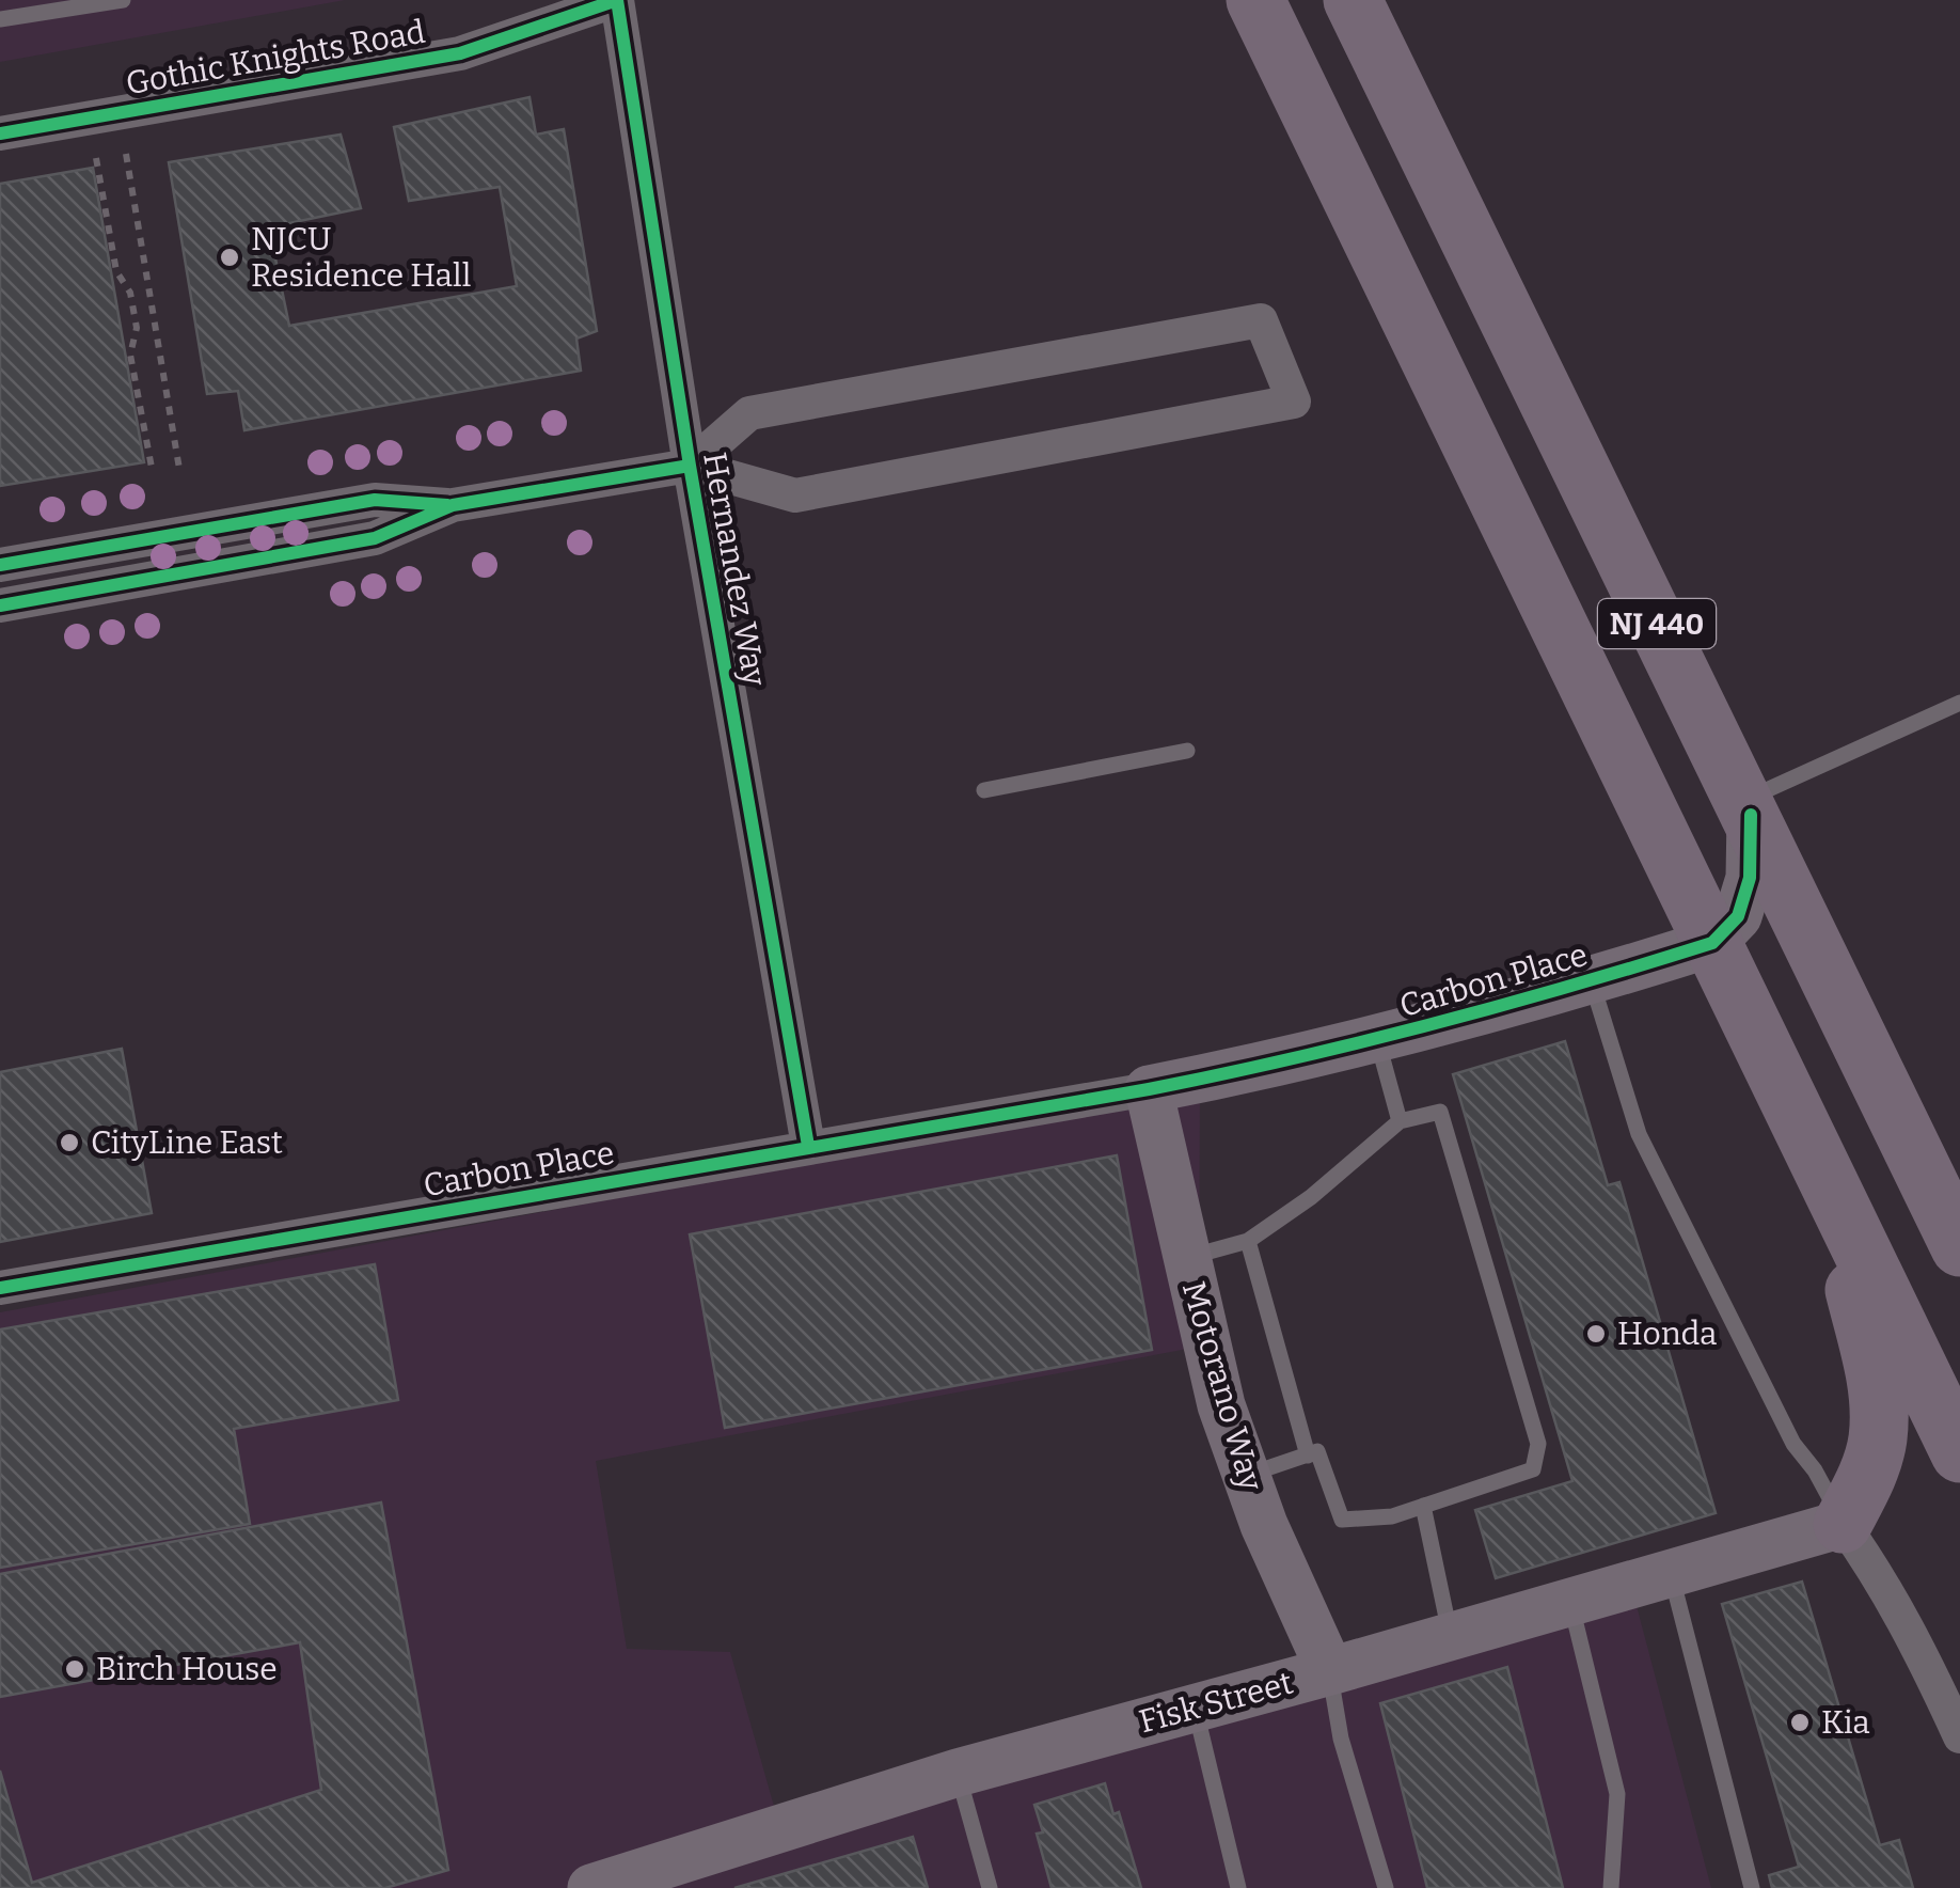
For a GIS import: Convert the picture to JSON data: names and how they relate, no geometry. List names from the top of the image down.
{
  "streets": {
    "highway": ["NJ 440"],
    "street": [
      "Gothic Knights Road",
      "Hernandez Way",
      "Carbon Place",
      "Motorano Way",
      "Fisk Street"
    ]
  },
  "crossings": [
    ["Gothic Knights Road", "Hernandez Way"],
    ["Hernandez Way", "Carbon Place"],
    ["NJ 440", "Carbon Place"],
    ["Carbon Place", "Motorano Way"],
    ["Motorano Way", "Fisk Street"]
  ],
  "places": [
    "NJCU Residence Hall",
    "CityLine East",
    "Honda",
    "Birch House",
    "Kia"
  ]
}
